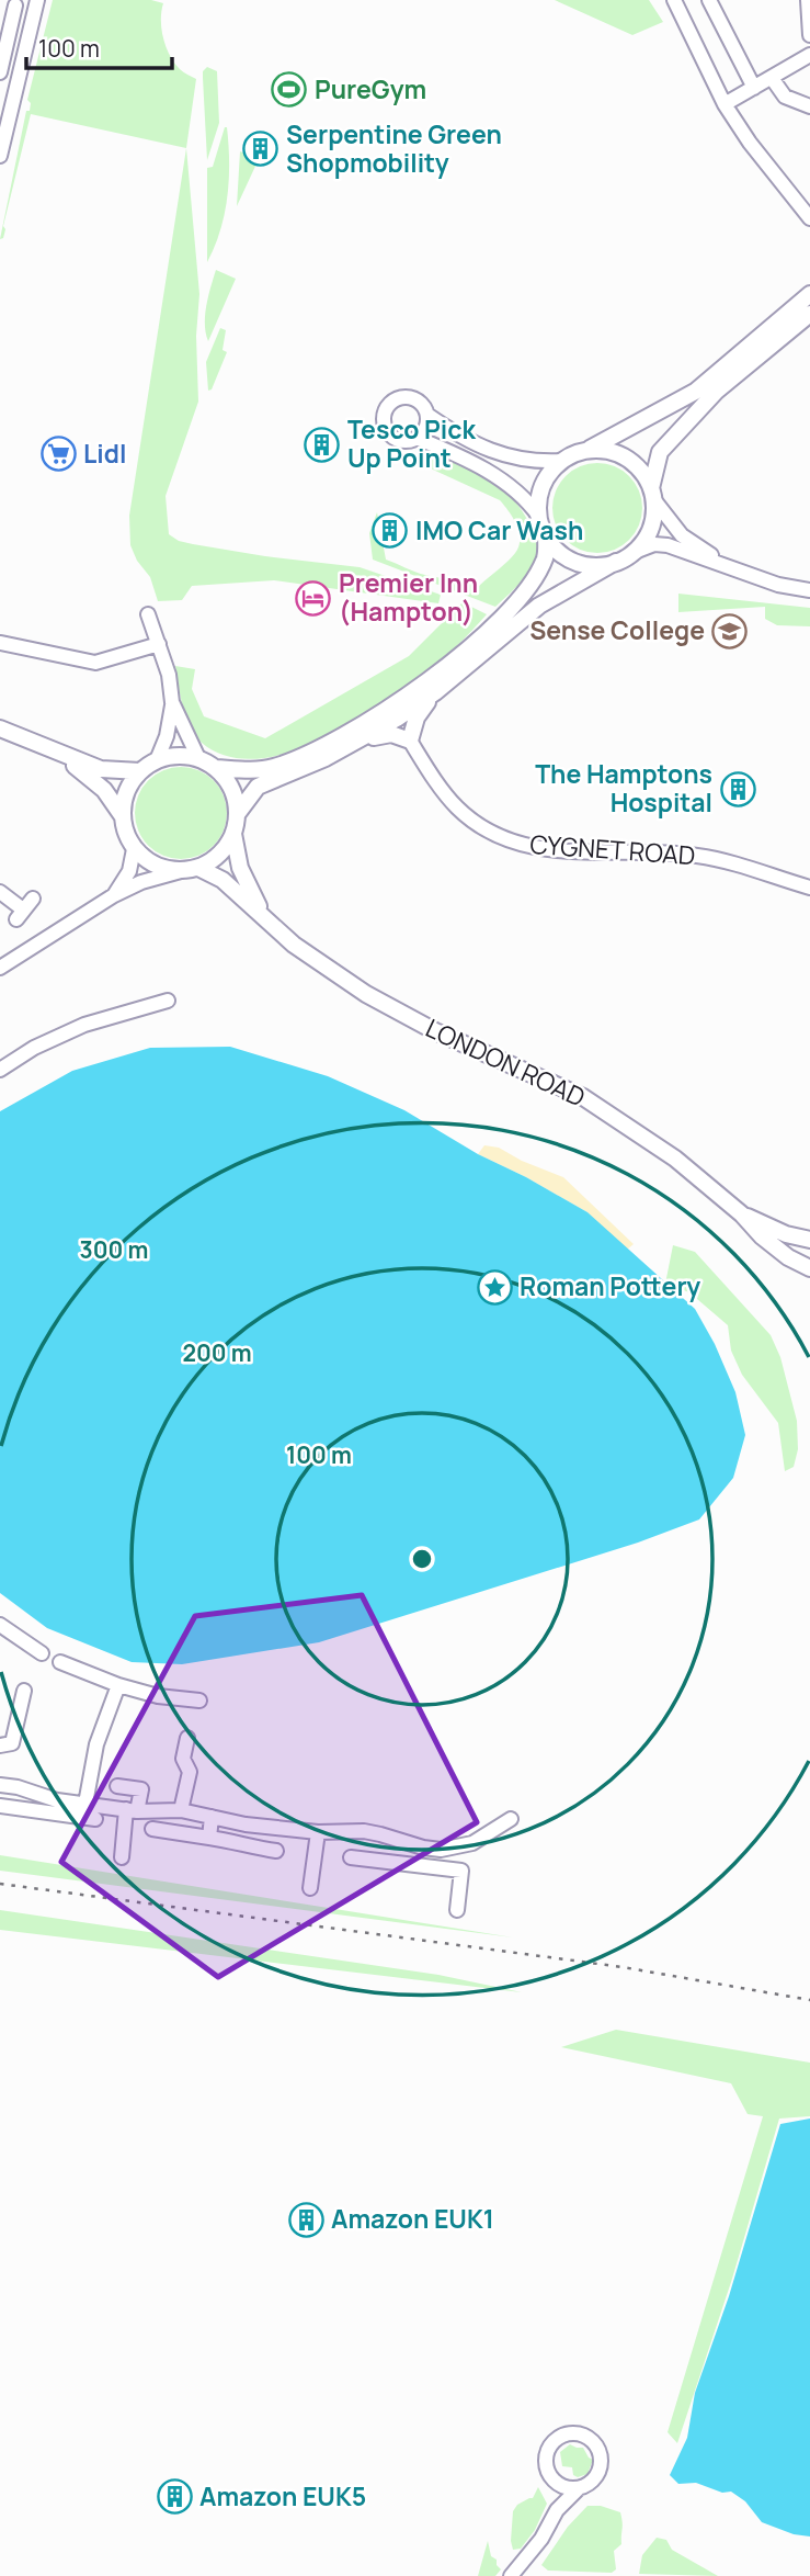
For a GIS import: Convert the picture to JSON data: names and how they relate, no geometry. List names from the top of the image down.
{
  "streets": {
    "main road": ["LONDON ROAD"],
    "street": ["CYGNET ROAD"]
  },
  "places": {
    "sports": ["PureGym"],
    "building": [
      "Serpentine Green Shopmobility",
      "Tesco Pick Up Point",
      "IMO Car Wash",
      "The Hamptons Hospital",
      "Amazon EUK1",
      "Amazon EUK5"
    ],
    "supermarket": ["Lidl"],
    "hotel": ["Premier Inn (Hampton)"],
    "school or university": ["Sense College"],
    "place": ["Roman Pottery"]
  },
  "scale_bar": "100 m",
  "rings": ["300 m", "200 m", "100 m"]
}
